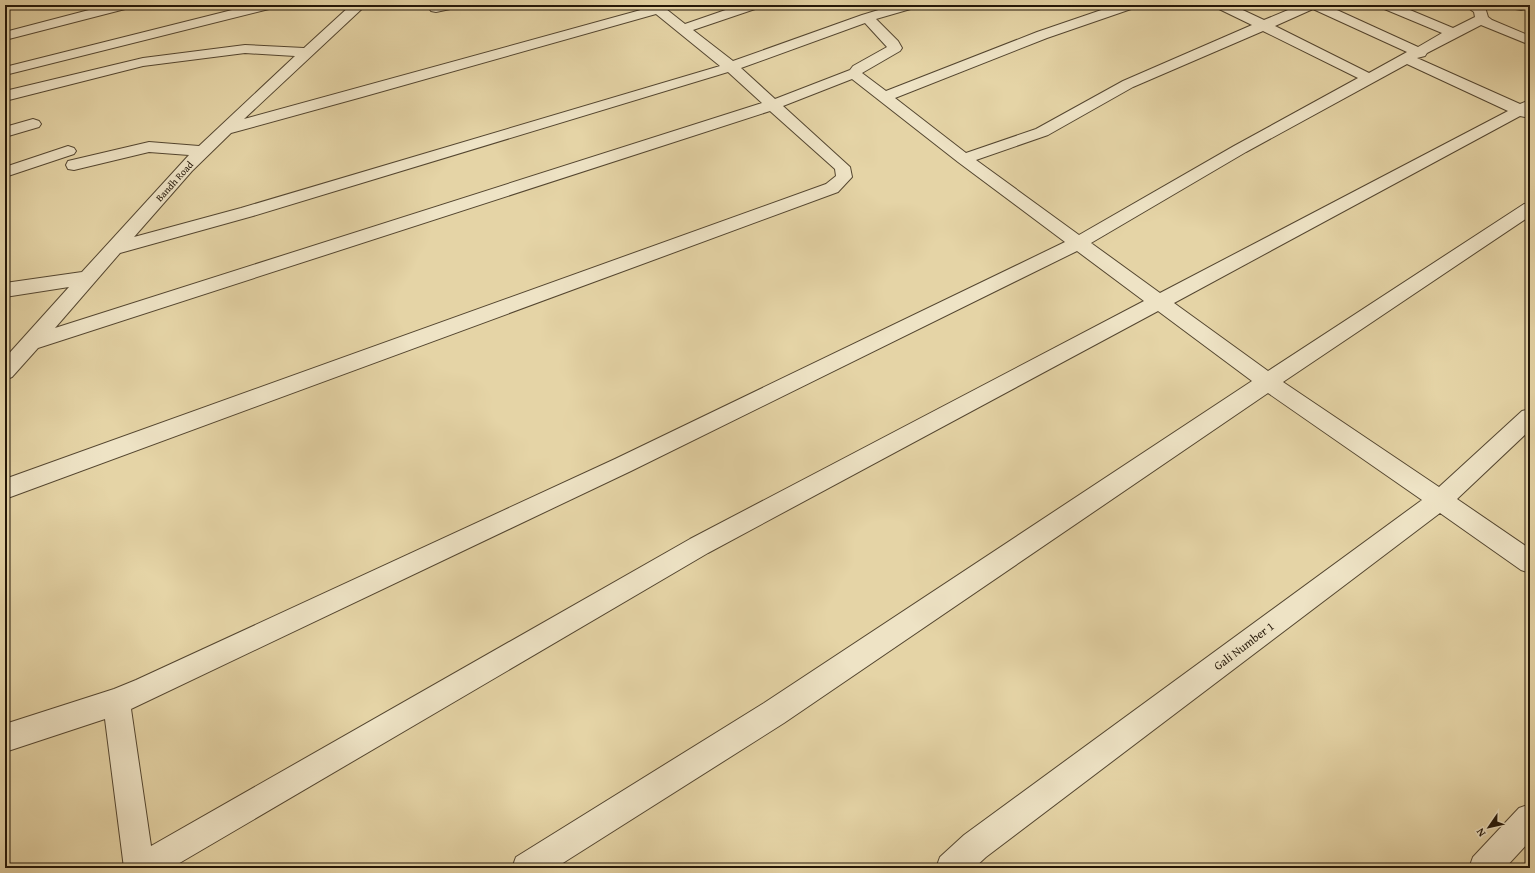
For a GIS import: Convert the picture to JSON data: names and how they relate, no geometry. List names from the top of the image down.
{
  "streets": {
    "street": ["Bandh Road", "Gali Number 1"]
  },
  "north": "bottom left"
}
